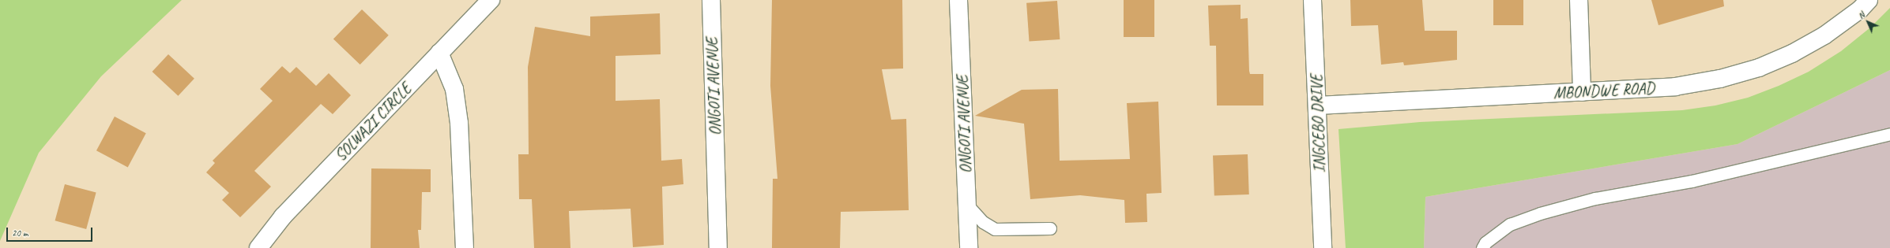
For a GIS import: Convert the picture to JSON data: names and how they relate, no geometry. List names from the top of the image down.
{
  "streets": {
    "street": [
      "ONGOTI AVENUE",
      "MBONDWE ROAD",
      "SOLWAZI CIRCLE",
      "INGCEBO DRIVE"
    ]
  },
  "crossings": [
    ["MBONDWE ROAD", "INGCEBO DRIVE"]
  ],
  "scale_bar": "20 m",
  "north": "top left"
}
